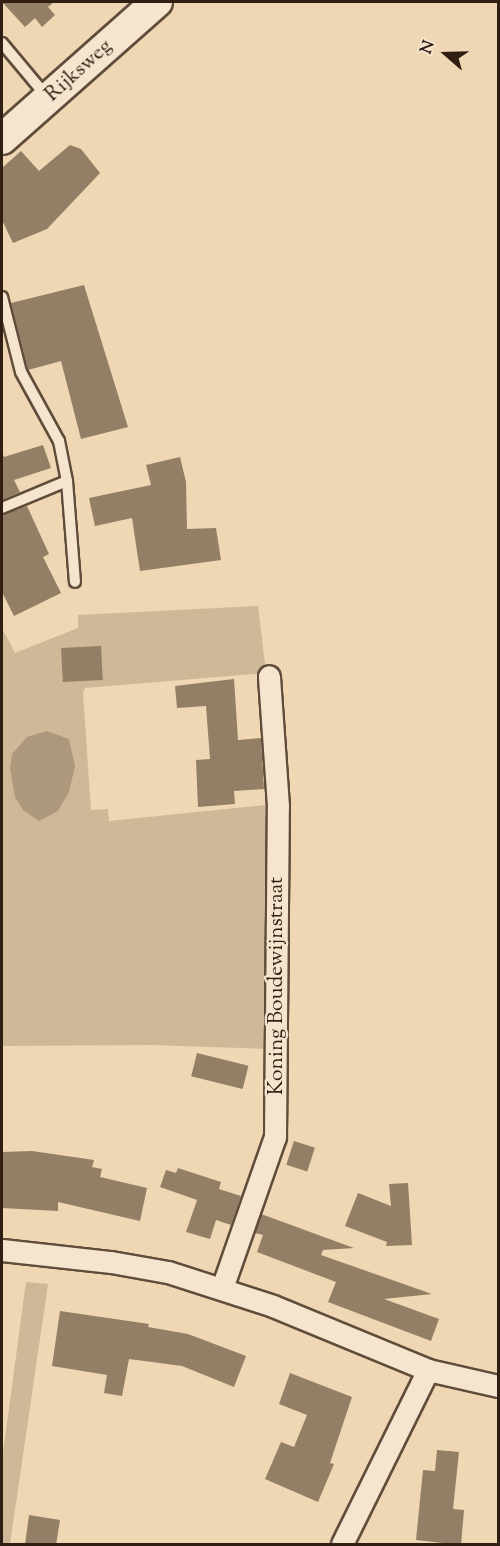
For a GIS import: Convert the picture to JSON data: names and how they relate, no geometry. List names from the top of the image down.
{
  "streets": {
    "main road": ["Rijksweg"],
    "street": ["Koning Boudewijnstraat"]
  },
  "north": "left"
}
